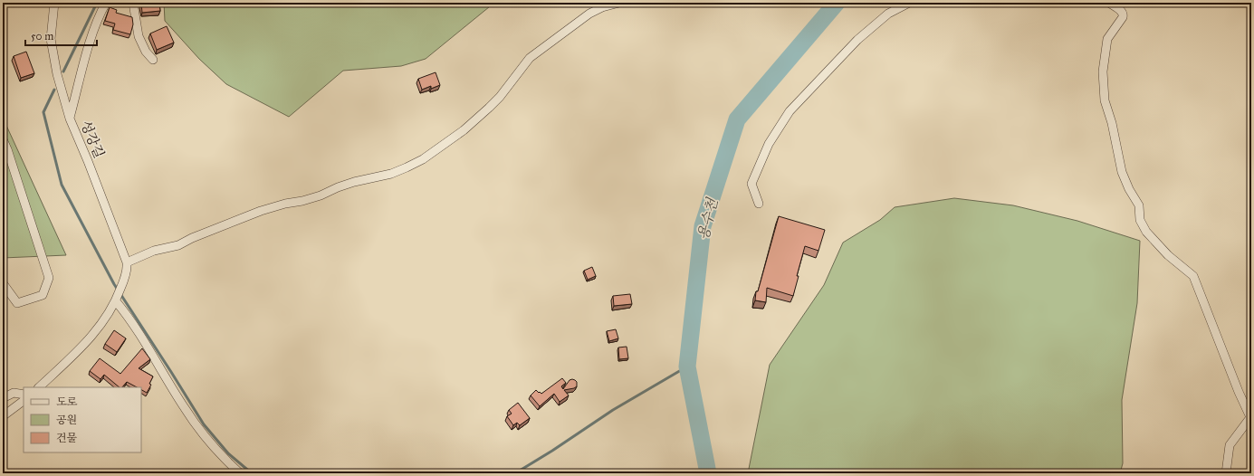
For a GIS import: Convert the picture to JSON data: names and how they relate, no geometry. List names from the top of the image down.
{
  "streets": {
    "street": ["성강길"]
  },
  "water": ["용수천"],
  "legend": ["도로", "공원", "건물"],
  "scale_bar": "50 m"
}
